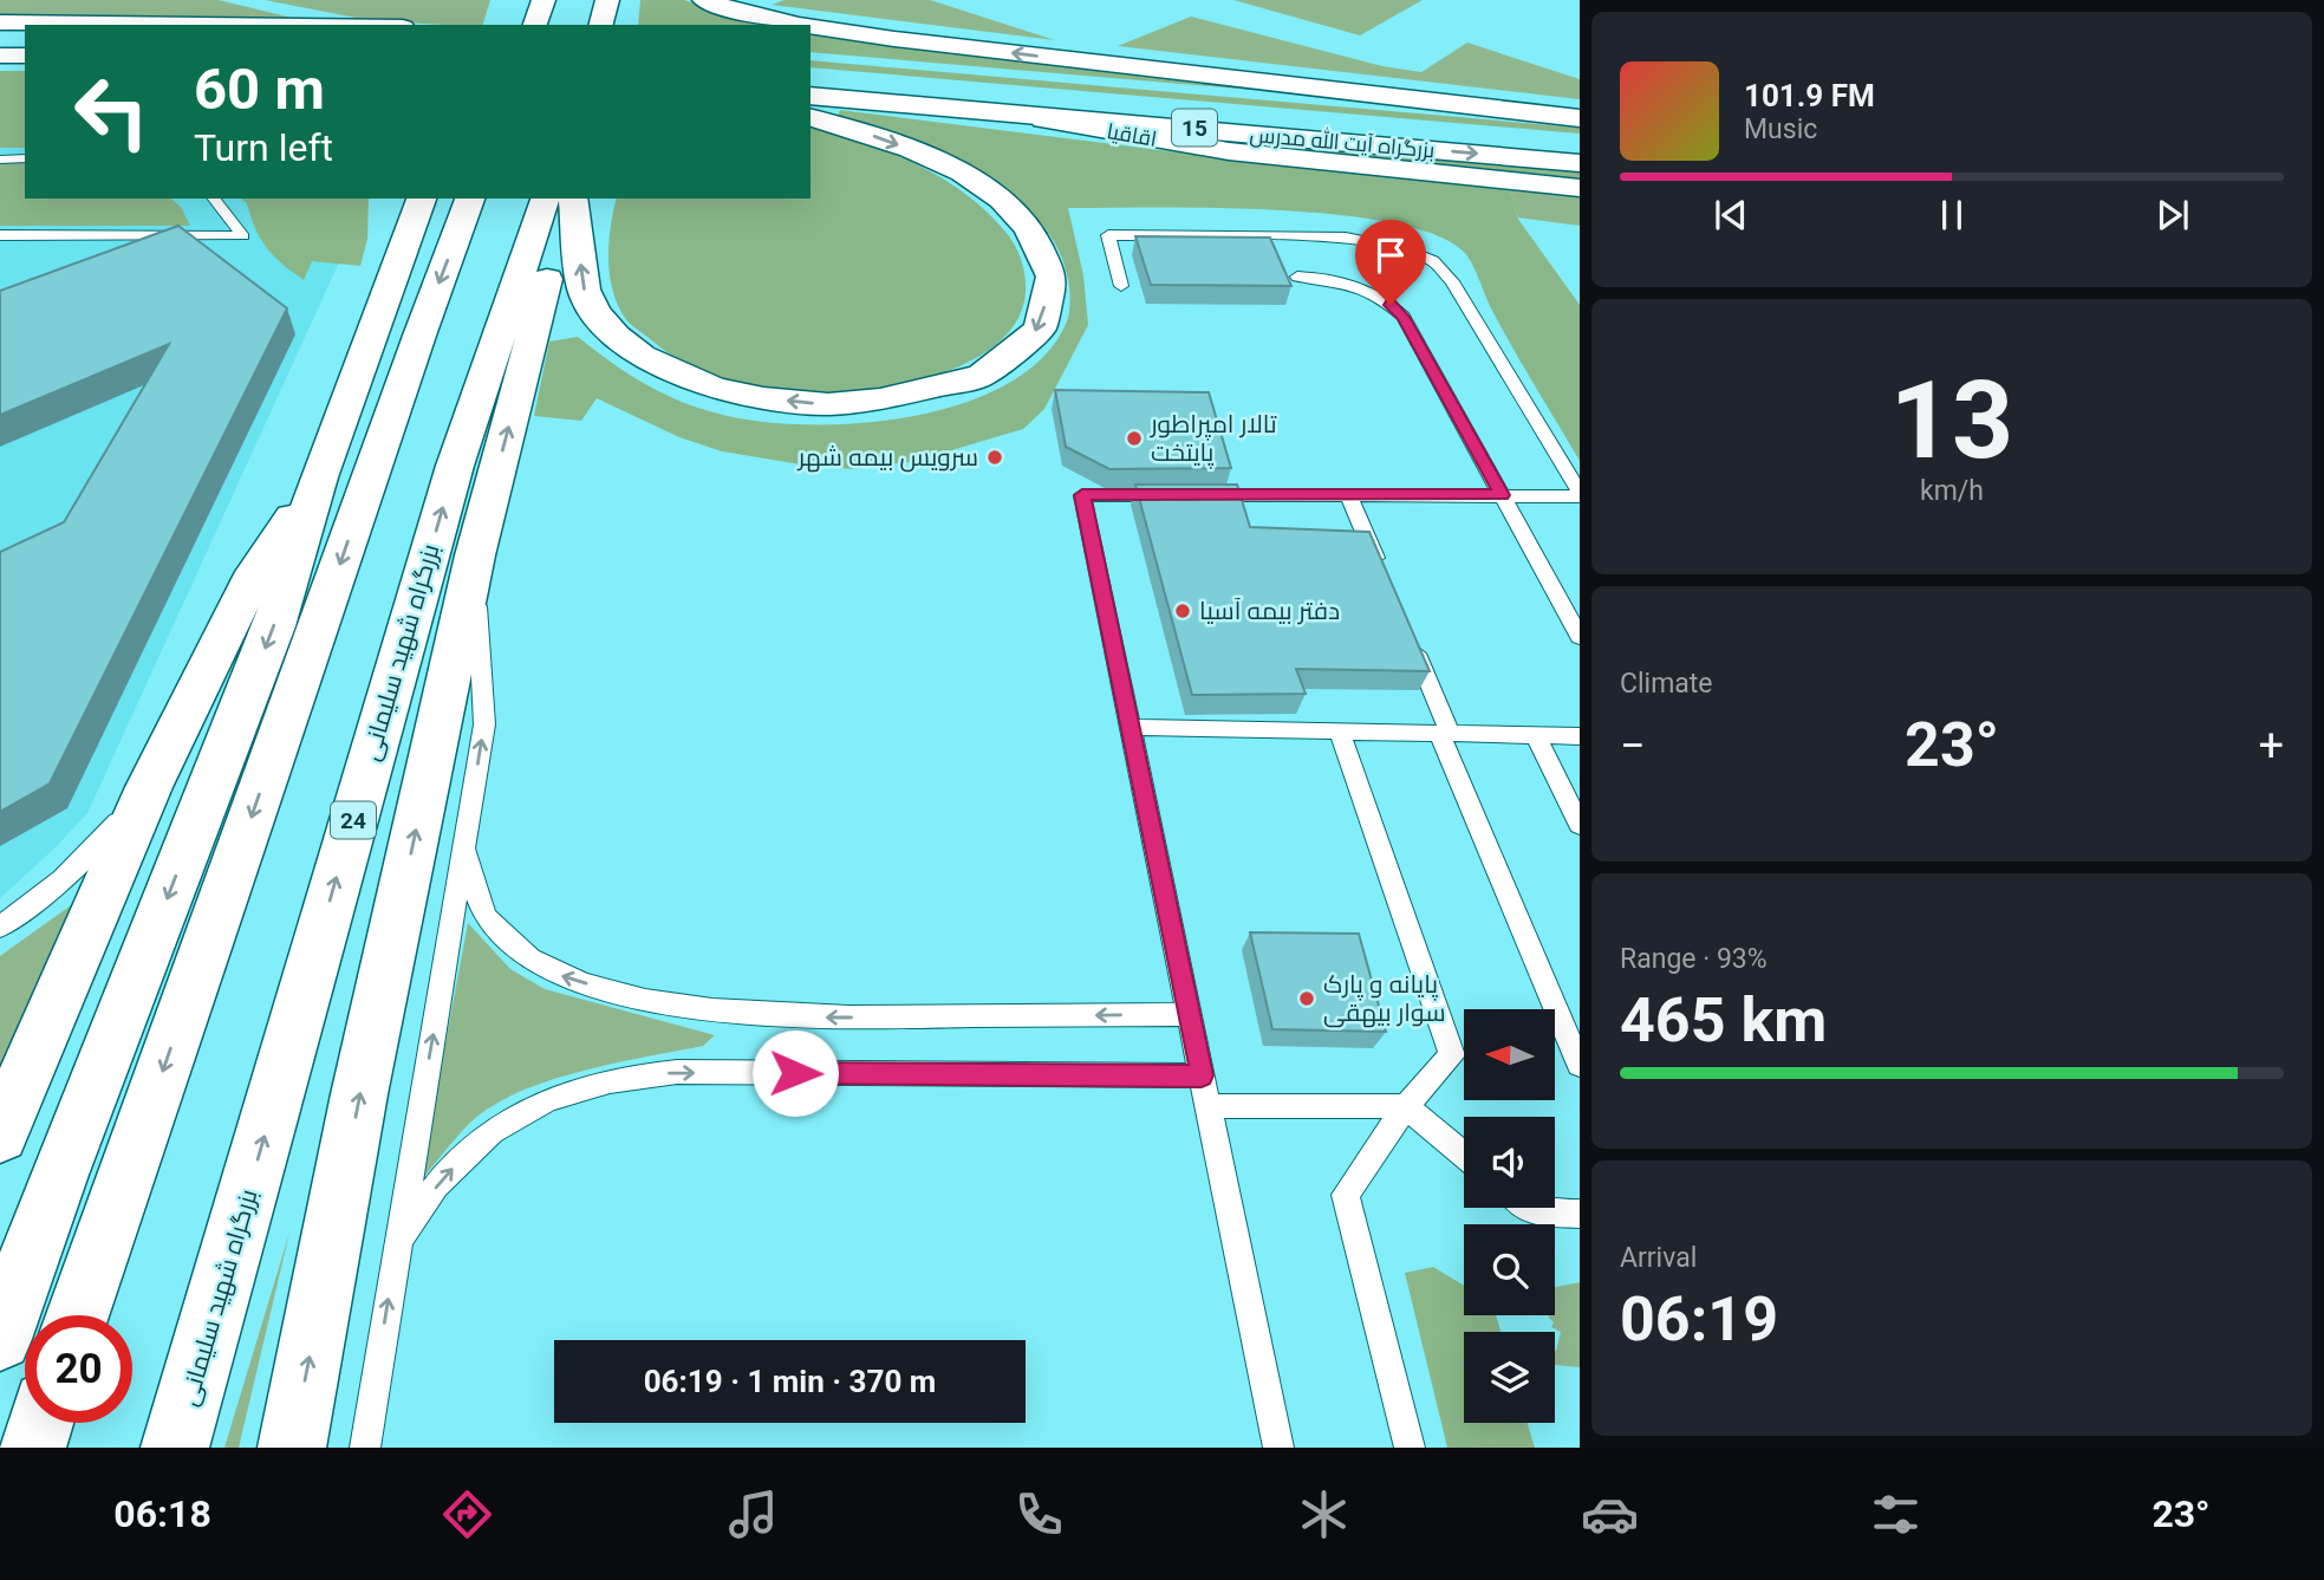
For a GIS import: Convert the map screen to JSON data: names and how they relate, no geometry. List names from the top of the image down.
{
  "streets": {
    "main road": [
      "15",
      "اقاقیا",
      "بزرگراه آیت الله مدرس",
      "بزرگراه شهید سلیمانی",
      "24"
    ]
  },
  "crossings": [
    ["اقاقیا", "بزرگراه آیت الله مدرس"]
  ],
  "places": [
    "تالار امپراطور پایتخت",
    "سرویس بیمه شهر",
    "دفتر بیمه آسیا",
    "پایانه و پارک سوار بیهقی"
  ],
  "north": "left",
  "page": {
    "turn": ["60 m", "Turn left"],
    "song": ["101.9 FM", "Music"],
    "tile": [
      ["13", "km/h"],
      "Climate",
      ["Range · 93%", "465 km"],
      ["Arrival", "06:19"]
    ],
    "heat": ["−", "23°", "+"],
    "limit": "20",
    "trip": "06:19 · 1 min · 370 m",
    "tabs": ["06:18", "23°"]
  }
}
